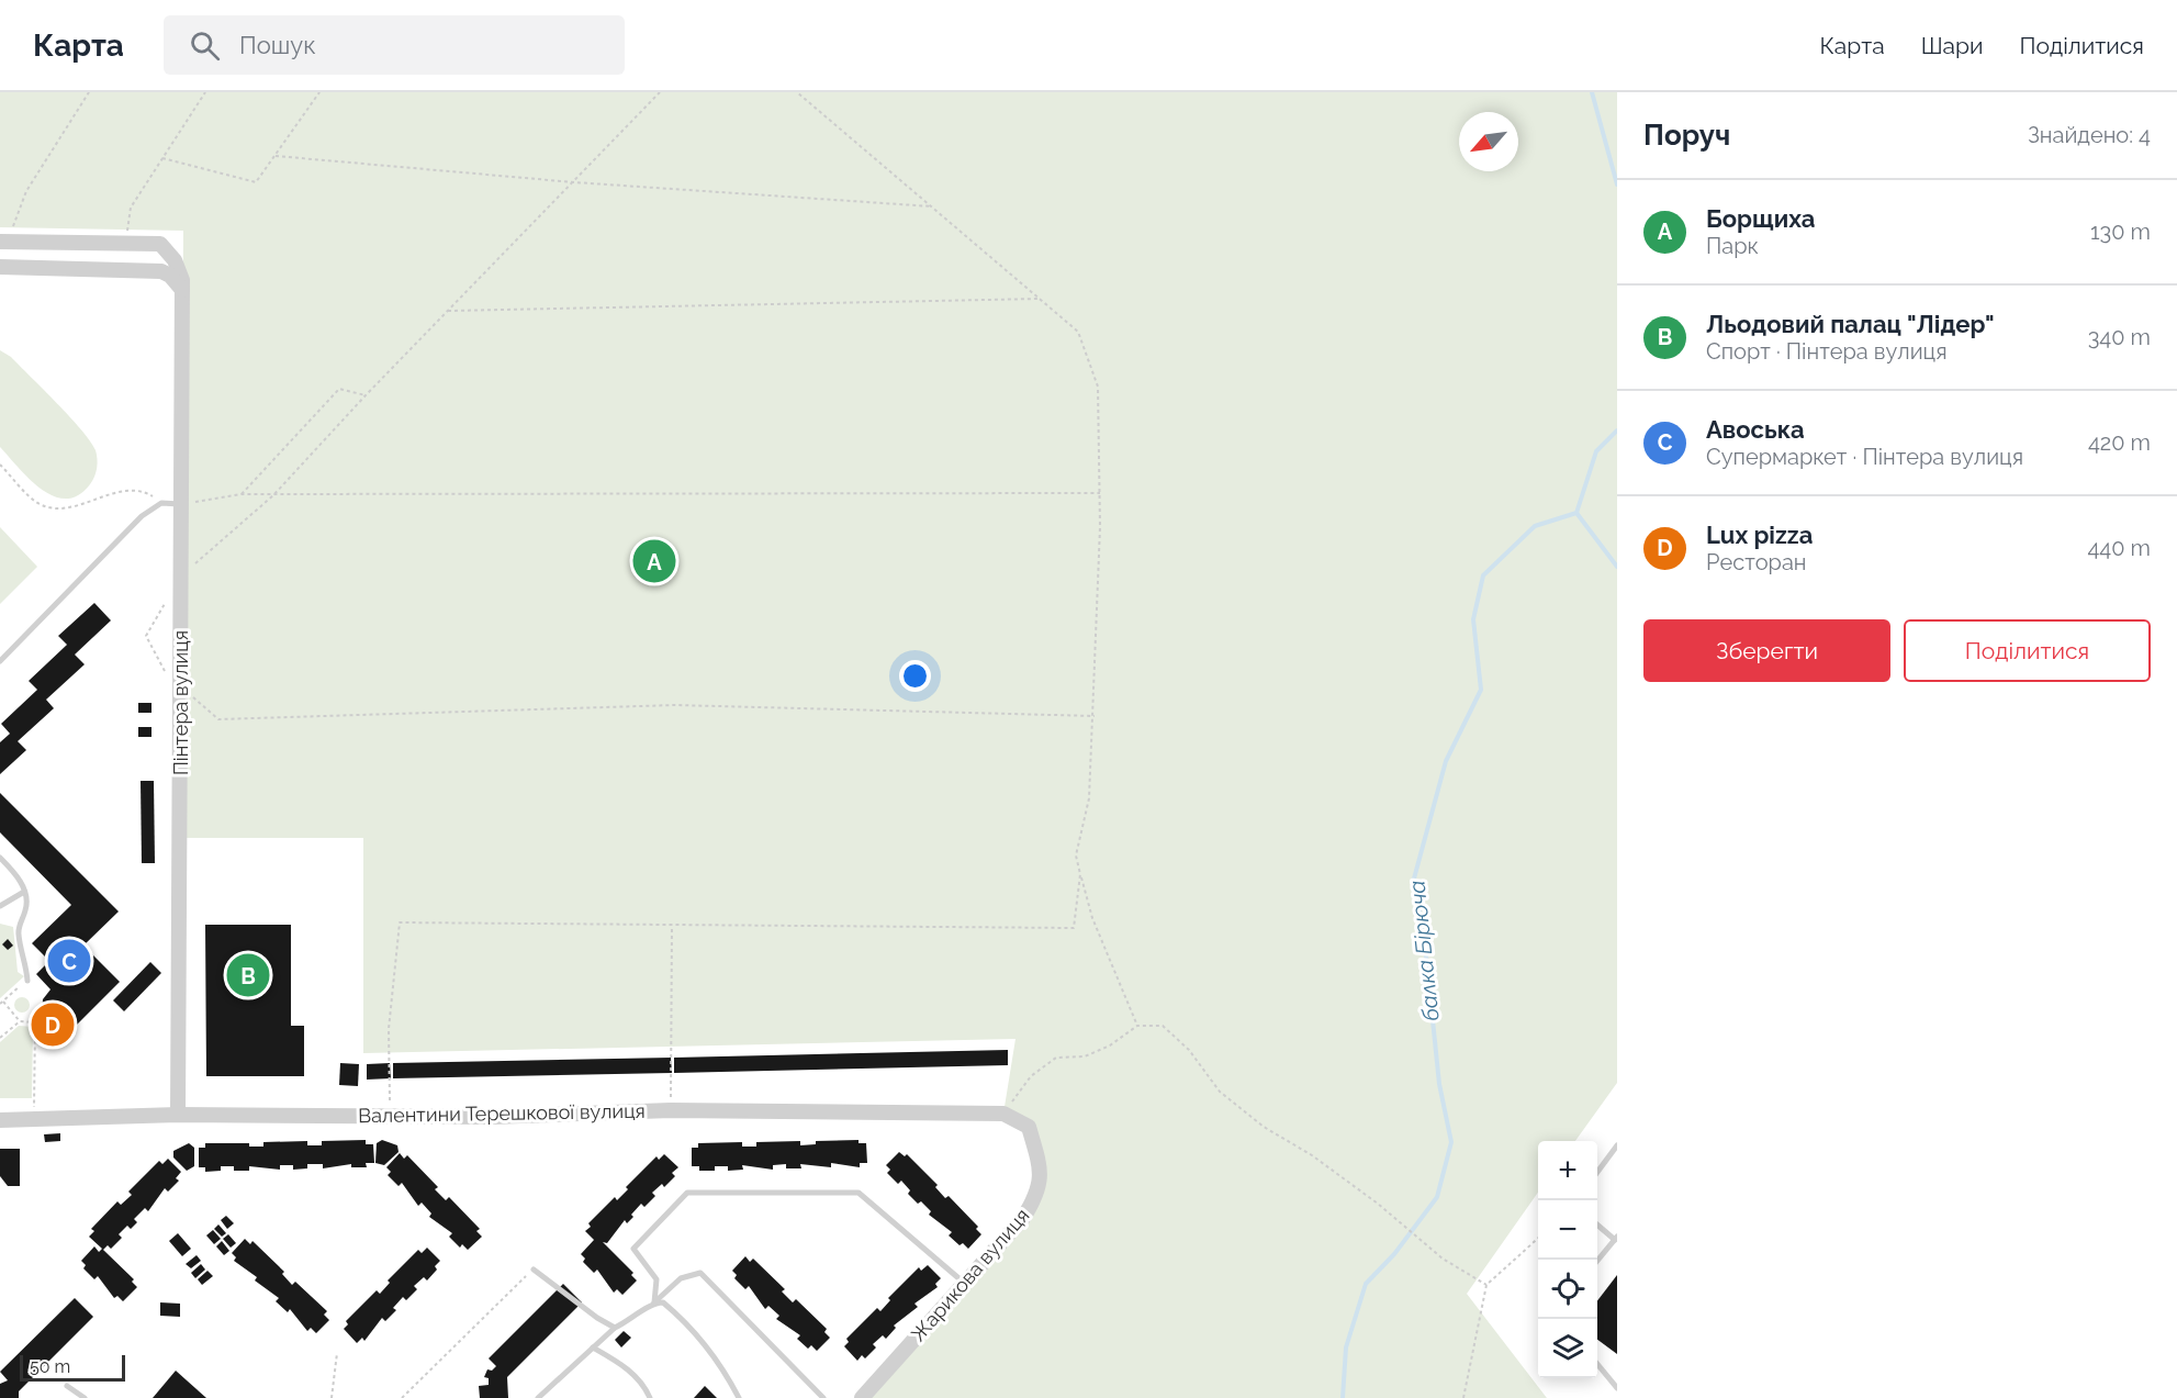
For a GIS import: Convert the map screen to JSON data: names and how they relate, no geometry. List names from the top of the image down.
{
  "streets": {
    "street": ["Пінтера вулиця", "Валентини Терешкової вулиця", "Жарикова вулиця"]
  },
  "crossings": [
    ["Пінтера вулиця", "Валентини Терешкової вулиця"],
    ["Валентини Терешкової вулиця", "Жарикова вулиця"]
  ],
  "water": ["балка Бірюча"],
  "scale_bar": "50 m",
  "north": "bottom left",
  "page": {
    "header": "Карта",
    "search": "Пошук",
    "nav": ["Карта", "Шари", "Поділитися"],
    "heading": ["Поруч", "Знайдено: 4"],
    "list": [
      {
        "mark": "A",
        "name": "Борщиха",
        "note": "Парк",
        "value": "130 m"
      },
      {
        "mark": "B",
        "name": "Льодовий палац \"Лідер\"",
        "note": "Спорт · Пінтера вулиця",
        "value": "340 m"
      },
      {
        "mark": "C",
        "name": "Авоська",
        "note": "Супермаркет · Пінтера вулиця",
        "value": "420 m"
      },
      {
        "mark": "D",
        "name": "Lux pizza",
        "note": "Ресторан",
        "value": "440 m"
      }
    ],
    "pins": [
      "A",
      "C",
      "B",
      "D"
    ],
    "buttons": ["Зберегти", "Поділитися"],
    "map_buttons": ["+", "−"],
    "scale": "50 m"
  }
}
